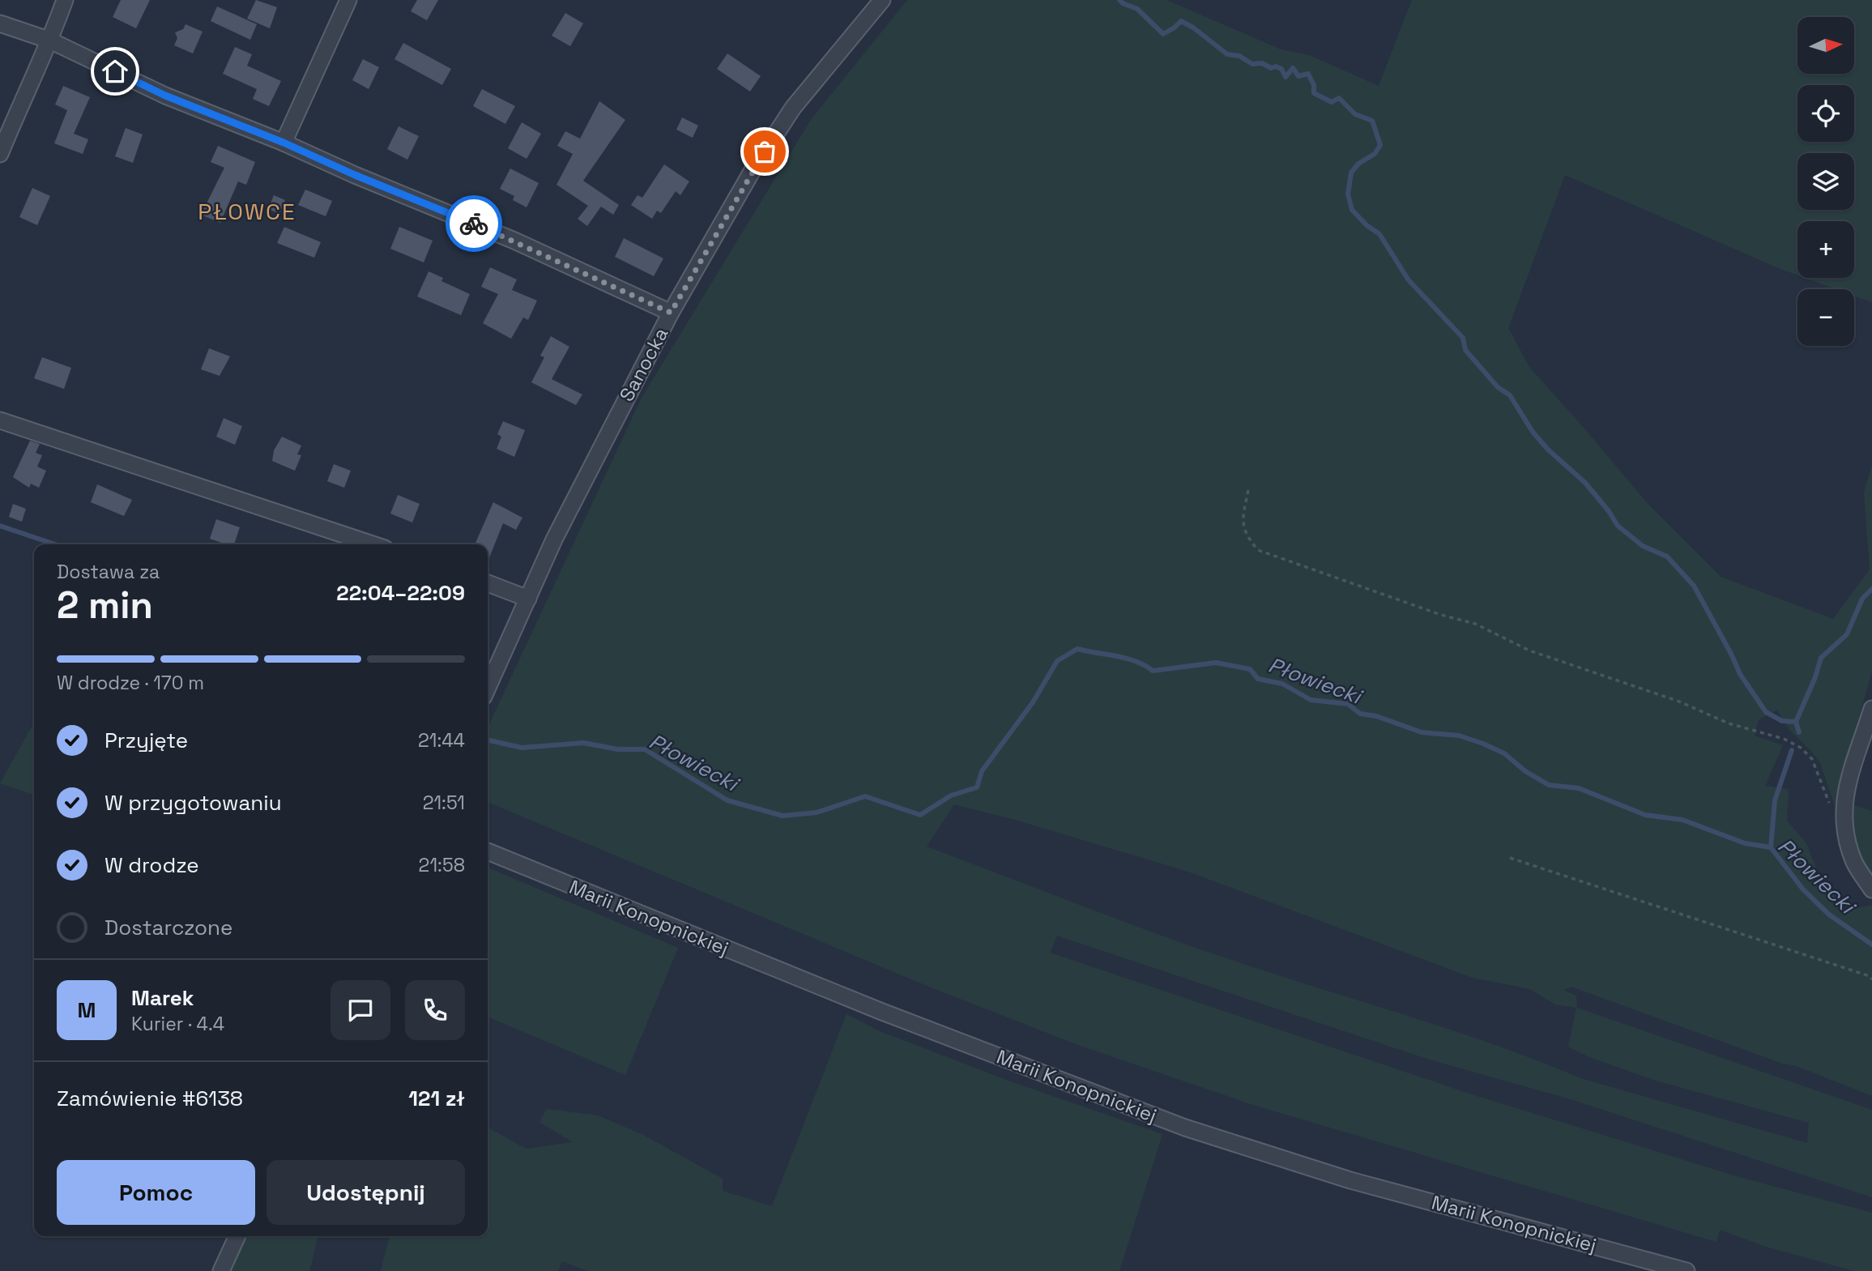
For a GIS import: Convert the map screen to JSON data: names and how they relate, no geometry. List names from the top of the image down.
{
  "streets": {
    "street": ["Sanocka", "Marii Konopnickiej"]
  },
  "districts": ["PŁOWCE"],
  "water": ["Płowiecki"],
  "north": "right",
  "page": {
    "map_buttons": ["+", "−"],
    "heading": ["2 min", "Dostawa za", "22:04–22:09"],
    "panel": [
      "Marek",
      "Kurier · 4.4",
      "Zamówienie #6138",
      "121 zł"
    ],
    "bar": "W drodze · 170 m",
    "list": [
      ["Przyjęte", "21:44"],
      ["W przygotowaniu", "21:51"],
      ["W drodze", "21:58"],
      "Dostarczone"
    ],
    "round": "M",
    "buttons": ["Pomoc", "Udostępnij"]
  }
}
